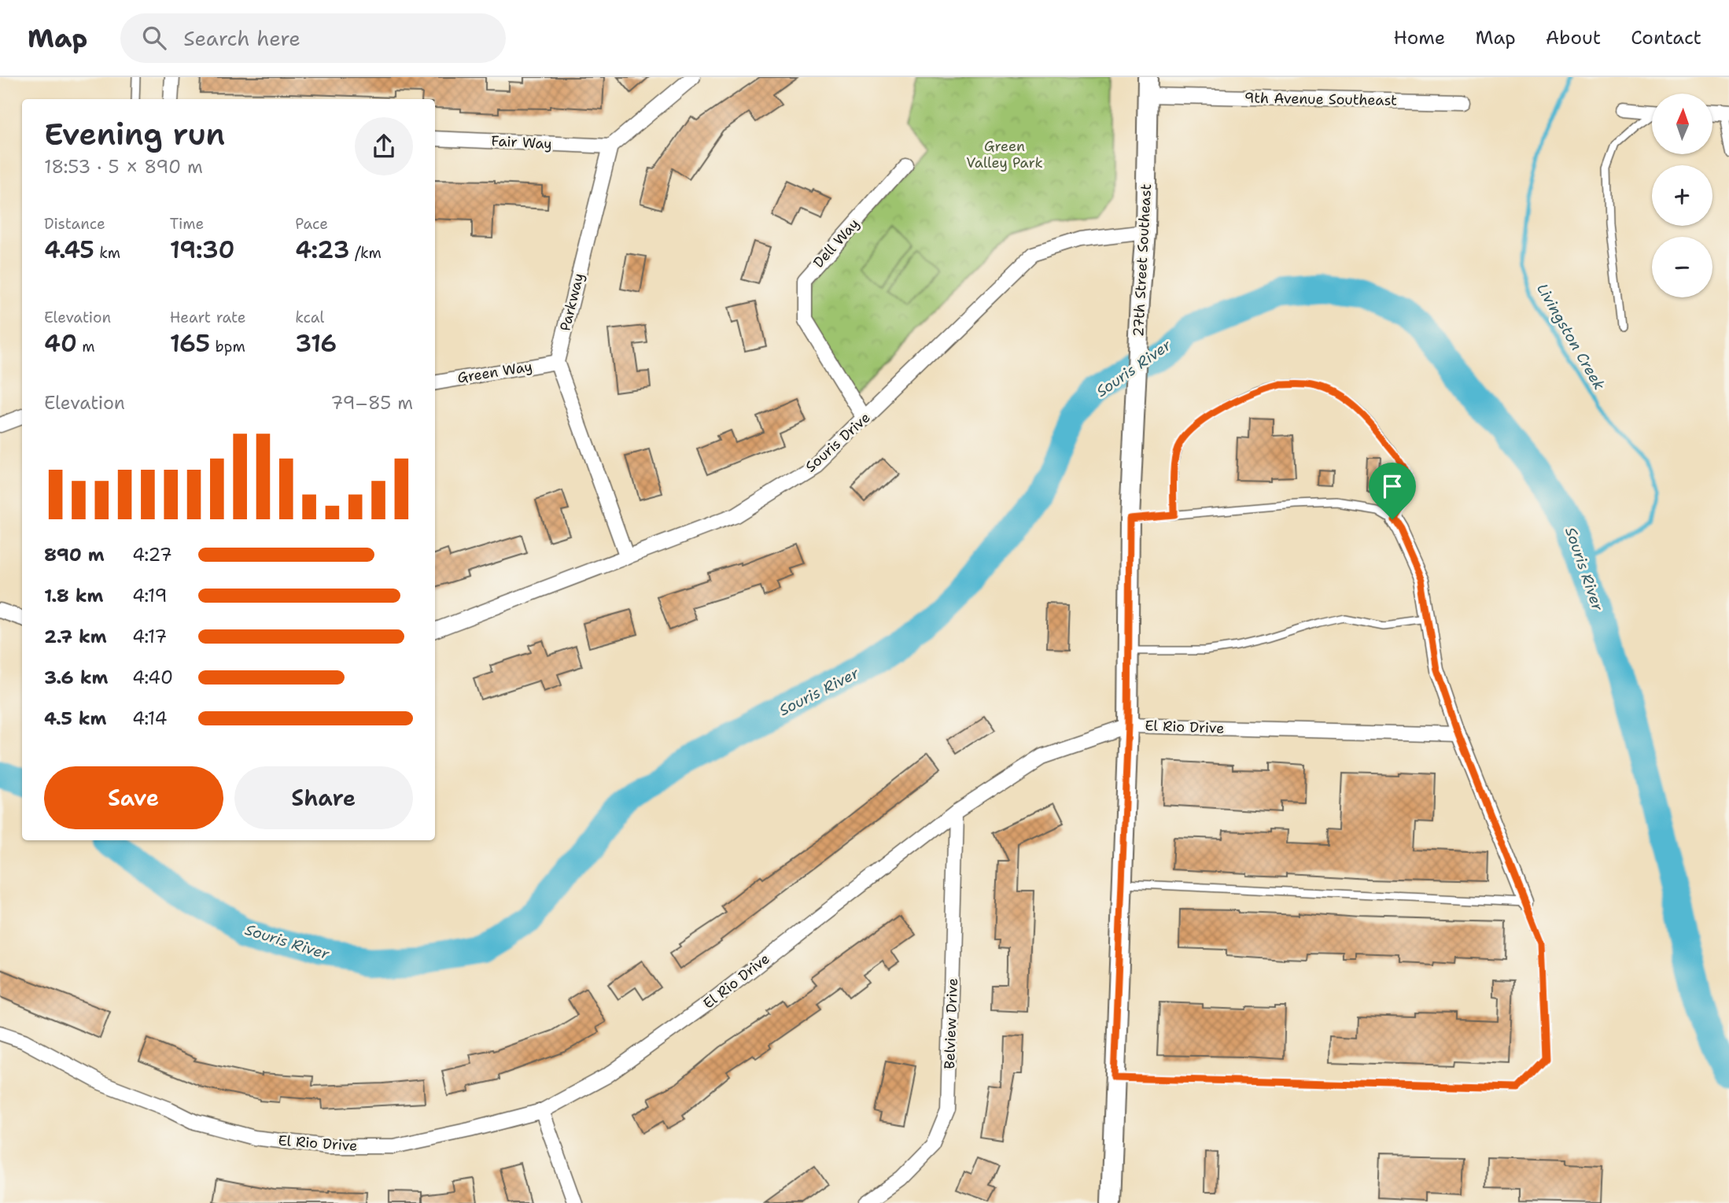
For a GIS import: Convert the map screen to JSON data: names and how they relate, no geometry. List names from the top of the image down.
{
  "streets": {
    "street": [
      "9th Avenue Southeast",
      "Fair Way",
      "Dell Way",
      "27th Street Southeast",
      "Parkway",
      "Green Way",
      "Souris Drive",
      "El Rio Drive",
      "Belview Drive"
    ]
  },
  "crossings": [
    ["9th Avenue Southeast", "27th Street Southeast"],
    ["Fair Way", "Parkway"],
    ["Dell Way", "Souris Drive"],
    ["27th Street Southeast", "Souris Drive"],
    ["27th Street Southeast", "El Rio Drive"],
    ["Parkway", "Green Way"],
    ["El Rio Drive", "Belview Drive"]
  ],
  "water": ["Livingston Creek", "Souris River"],
  "parks": ["Green Valley Park"],
  "north": "top",
  "page": {
    "header": "Map",
    "search": "Search here",
    "nav": [
      "Home",
      "Map",
      "About",
      "Contact"
    ],
    "map_buttons": ["+", "−"],
    "heading": ["Evening run", "18:53 · 5 × 890 m"],
    "stats": [
      ["Distance", "4.45 km"],
      ["Time", "19:30"],
      ["Pace", "4:23 /km"],
      ["Elevation", "40 m"],
      ["Heart rate", "165 bpm"],
      ["kcal", "316"]
    ],
    "chart": ["Elevation", "79–85 m"],
    "list": [
      {
        "name": "890 m",
        "note": "4:27"
      },
      {
        "name": "1.8 km",
        "note": "4:19"
      },
      {
        "name": "2.7 km",
        "note": "4:17"
      },
      {
        "name": "3.6 km",
        "note": "4:40"
      },
      {
        "name": "4.5 km",
        "note": "4:14"
      }
    ],
    "buttons": ["Save", "Share"]
  }
}
